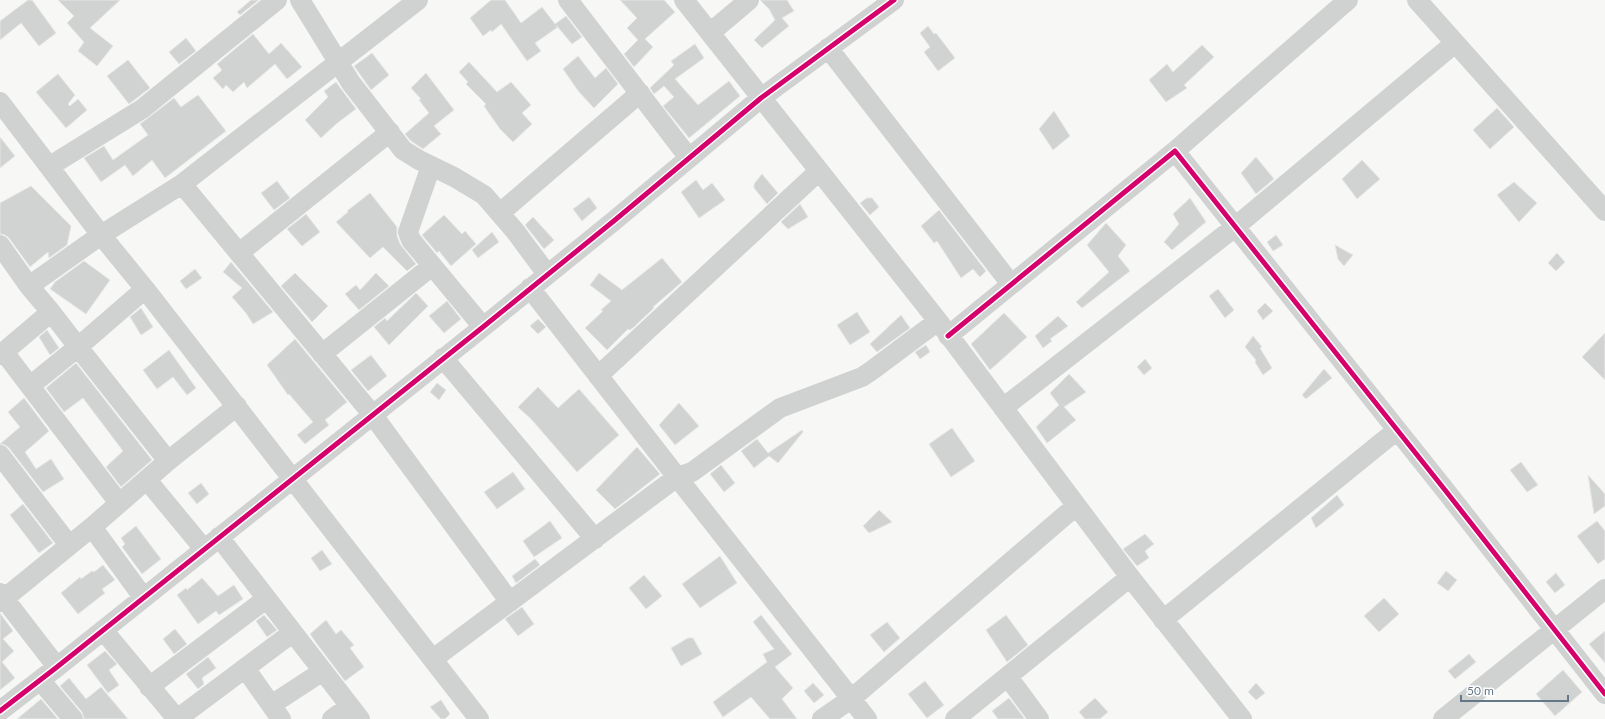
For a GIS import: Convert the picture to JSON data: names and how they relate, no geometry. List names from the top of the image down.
{
  "scale_bar": "50 m"
}
